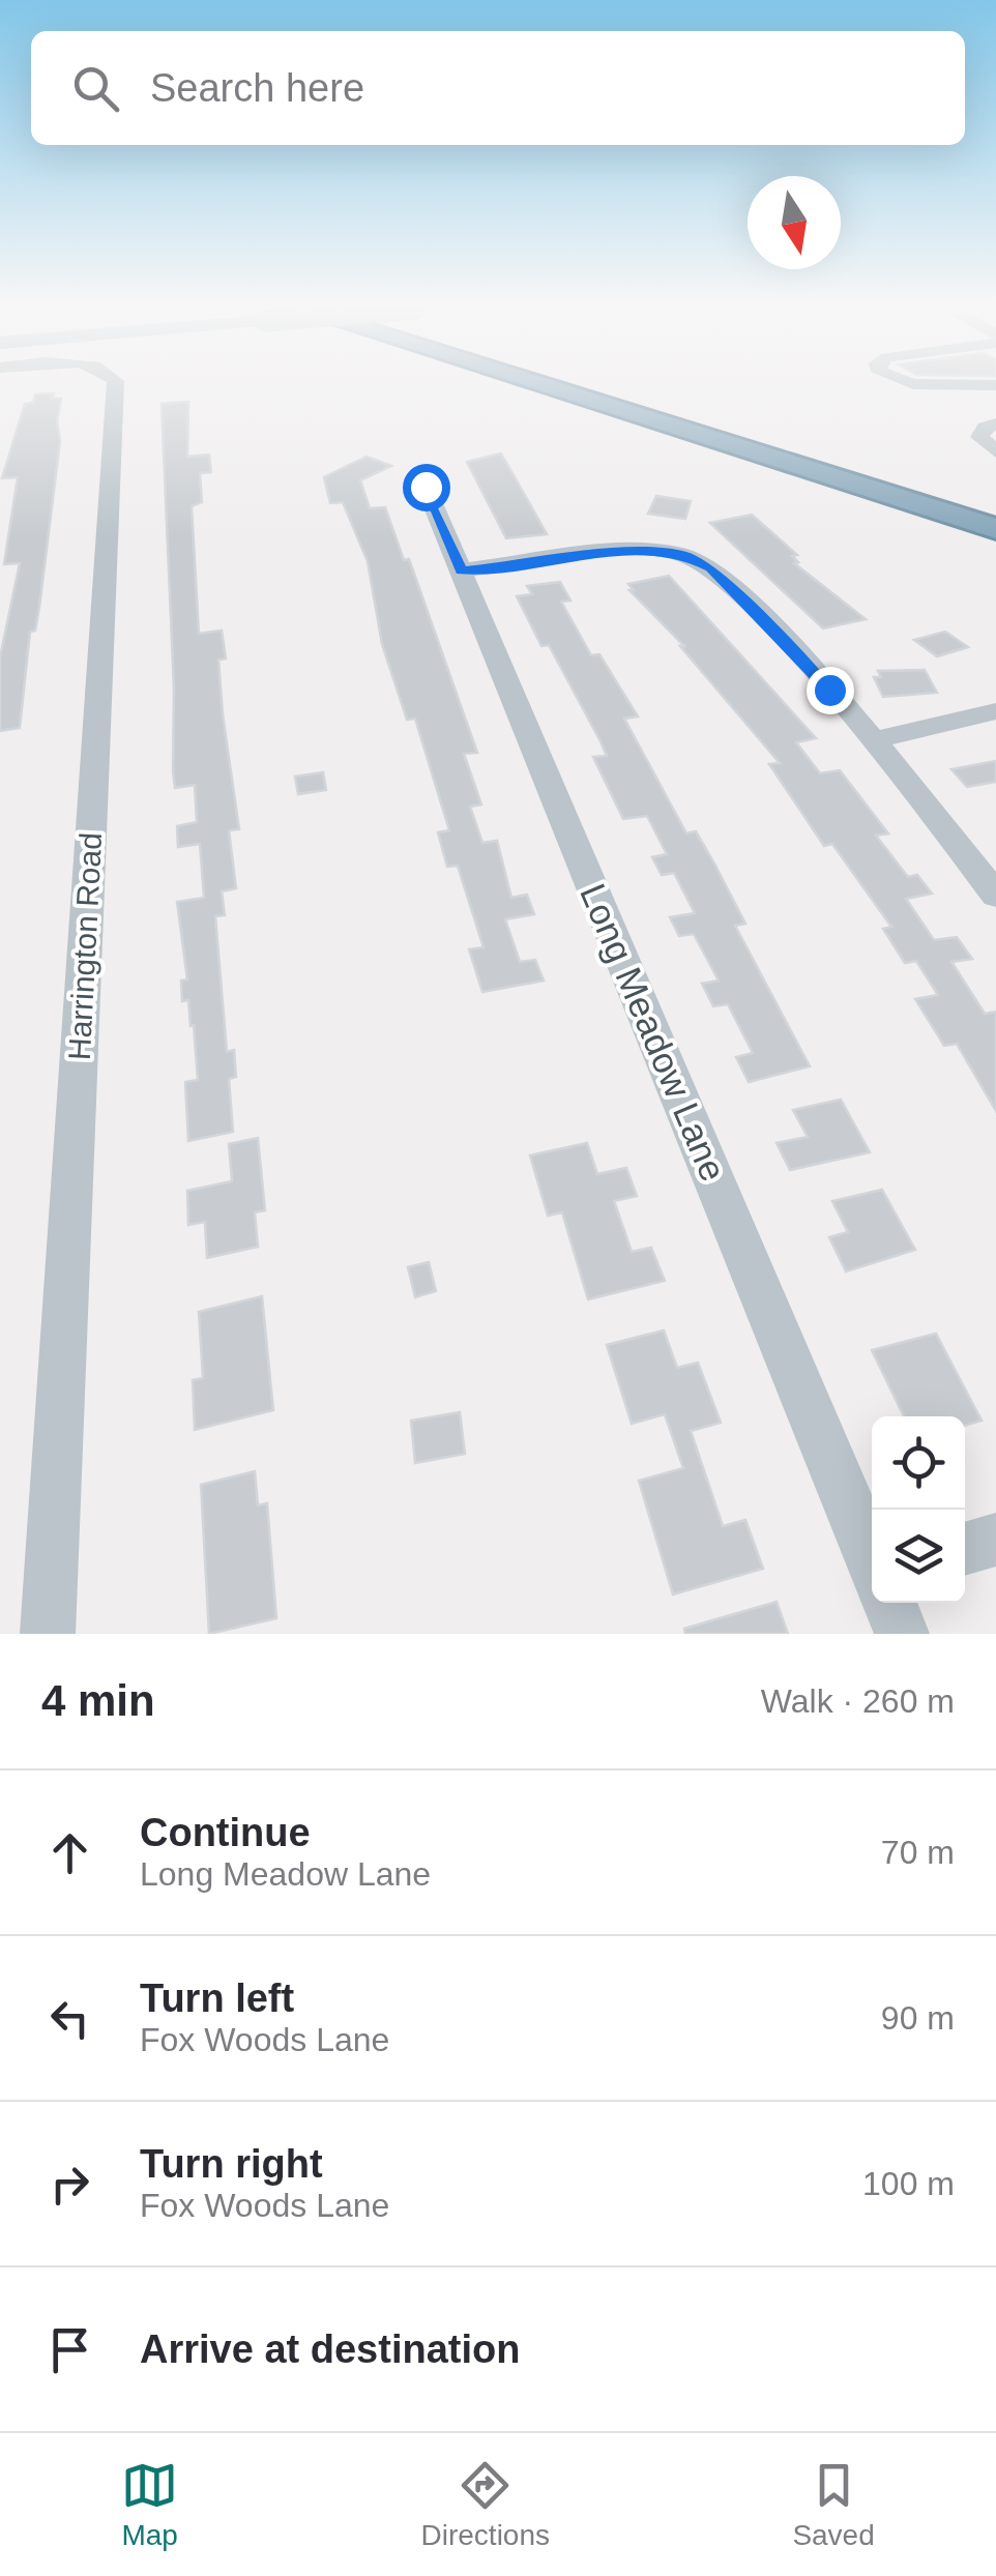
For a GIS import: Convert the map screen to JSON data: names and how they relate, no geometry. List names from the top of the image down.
{
  "streets": {
    "street": ["Harrington Road", "Long Meadow Lane"]
  },
  "north": "bottom",
  "page": {
    "search": "Search here",
    "heading": ["4 min", "Walk · 260 m"],
    "list": [
      ["Continue", "Long Meadow Lane", "70 m"],
      ["Turn left", "Fox Woods Lane", "90 m"],
      ["Turn right", "Fox Woods Lane", "100 m"],
      "Arrive at destination"
    ],
    "nav": ["Map", "Directions", "Saved"]
  }
}
